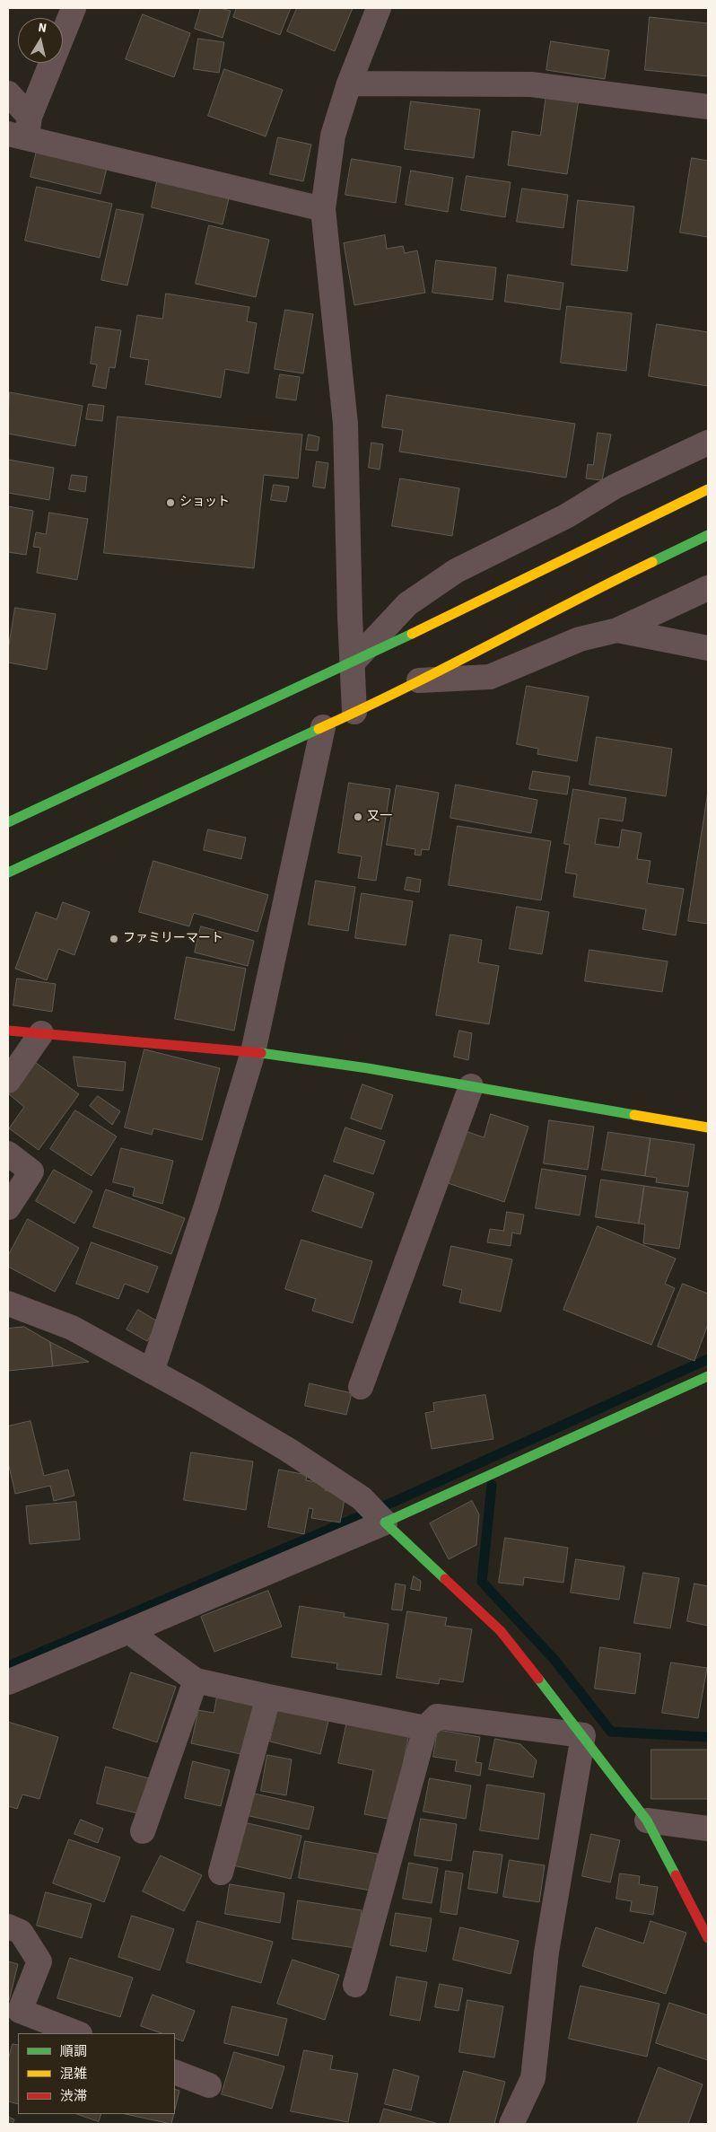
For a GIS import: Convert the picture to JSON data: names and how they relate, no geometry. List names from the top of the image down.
{
  "places": ["ショット", "又一", "ファミリーマート"],
  "legend": ["順調", "混雑", "渋滞"],
  "north": "top"
}
